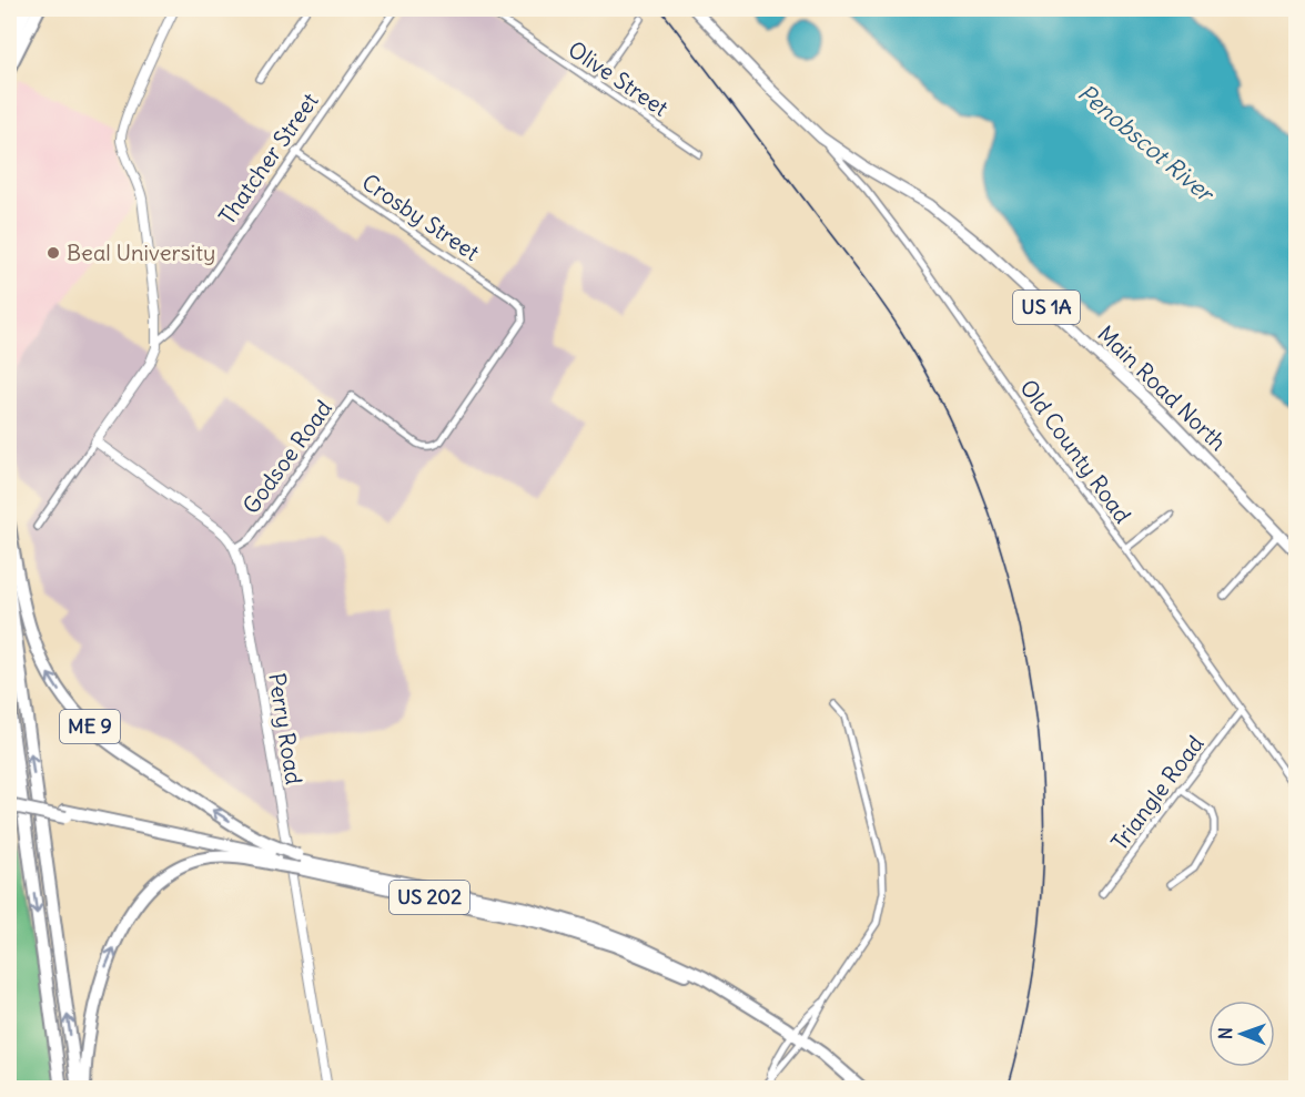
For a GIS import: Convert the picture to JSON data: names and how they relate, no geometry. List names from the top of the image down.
{
  "streets": {
    "highway": ["ME 9", "US 202"],
    "main road": ["US 1A", "Main Road North"],
    "street": [
      "Olive Street",
      "Thatcher Street",
      "Crosby Street",
      "Old County Road",
      "Godsoe Road",
      "Perry Road",
      "Triangle Road"
    ]
  },
  "crossings": [
    ["Thatcher Street", "Crosby Street"],
    ["Crosby Street", "Godsoe Road"],
    ["Main Road North", "Old County Road"],
    ["Old County Road", "Triangle Road"],
    ["Godsoe Road", "Perry Road"],
    ["ME 9", "US 202"]
  ],
  "water": ["Penobscot River"],
  "places": ["Beal University"],
  "north": "left"
}
